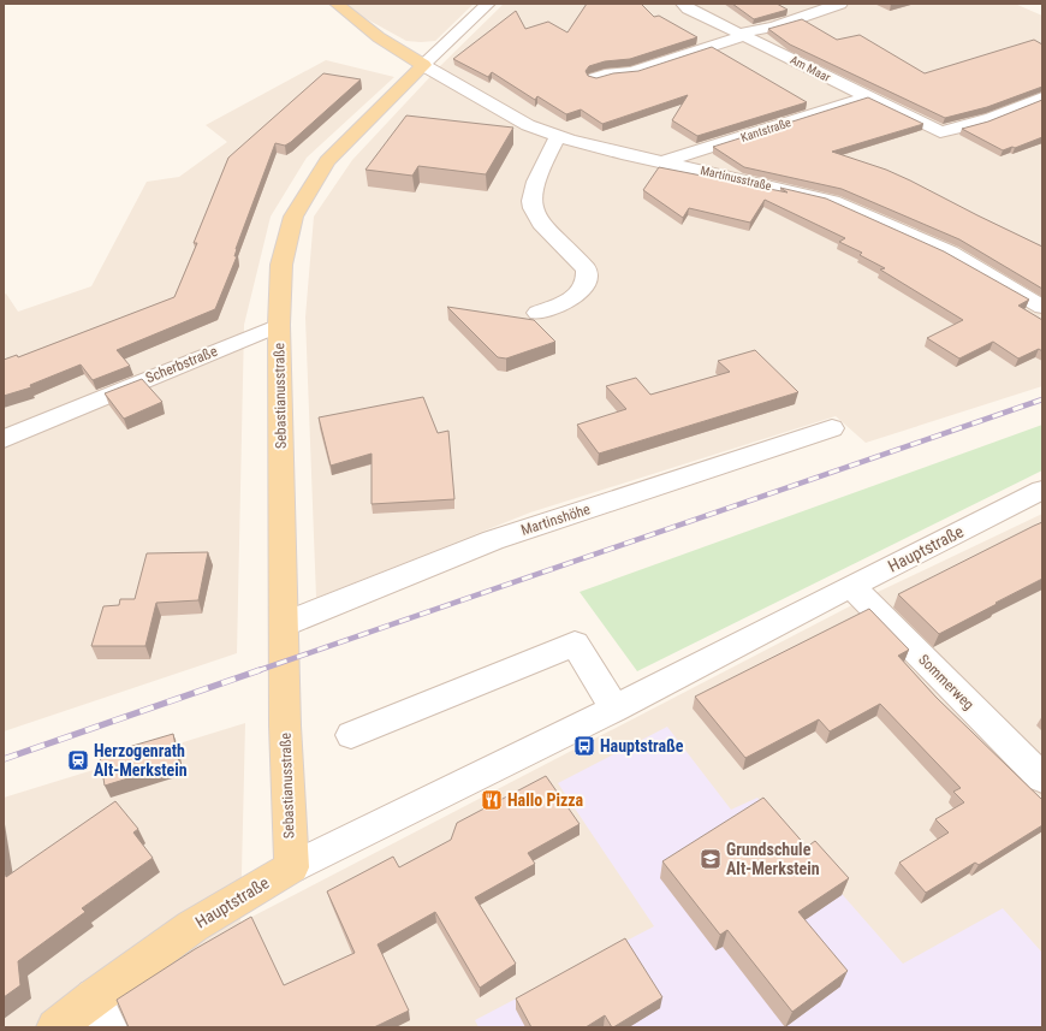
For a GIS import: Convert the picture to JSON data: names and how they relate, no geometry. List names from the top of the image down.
{
  "streets": {
    "main road": ["Sebastianusstraße", "Hauptstraße"],
    "street": [
      "Am Maar",
      "Kantstraße",
      "Martinusstraße",
      "Scherbstraße",
      "Martinshöhe",
      "Sommerweg"
    ]
  },
  "crossings": [
    ["Am Maar", "Kantstraße"],
    ["Kantstraße", "Martinusstraße"],
    ["Martinusstraße", "Sebastianusstraße"],
    ["Scherbstraße", "Sebastianusstraße"],
    ["Sebastianusstraße", "Martinshöhe"],
    ["Sebastianusstraße", "Hauptstraße"],
    ["Hauptstraße", "Sommerweg"]
  ],
  "places": {
    "bus stop": ["Hauptstraße"],
    "station": ["Herzogenrath Alt-Merkstein"],
    "restaurant": ["Hallo Pizza"],
    "school or university": ["Grundschule Alt-Merkstein"]
  }
}
